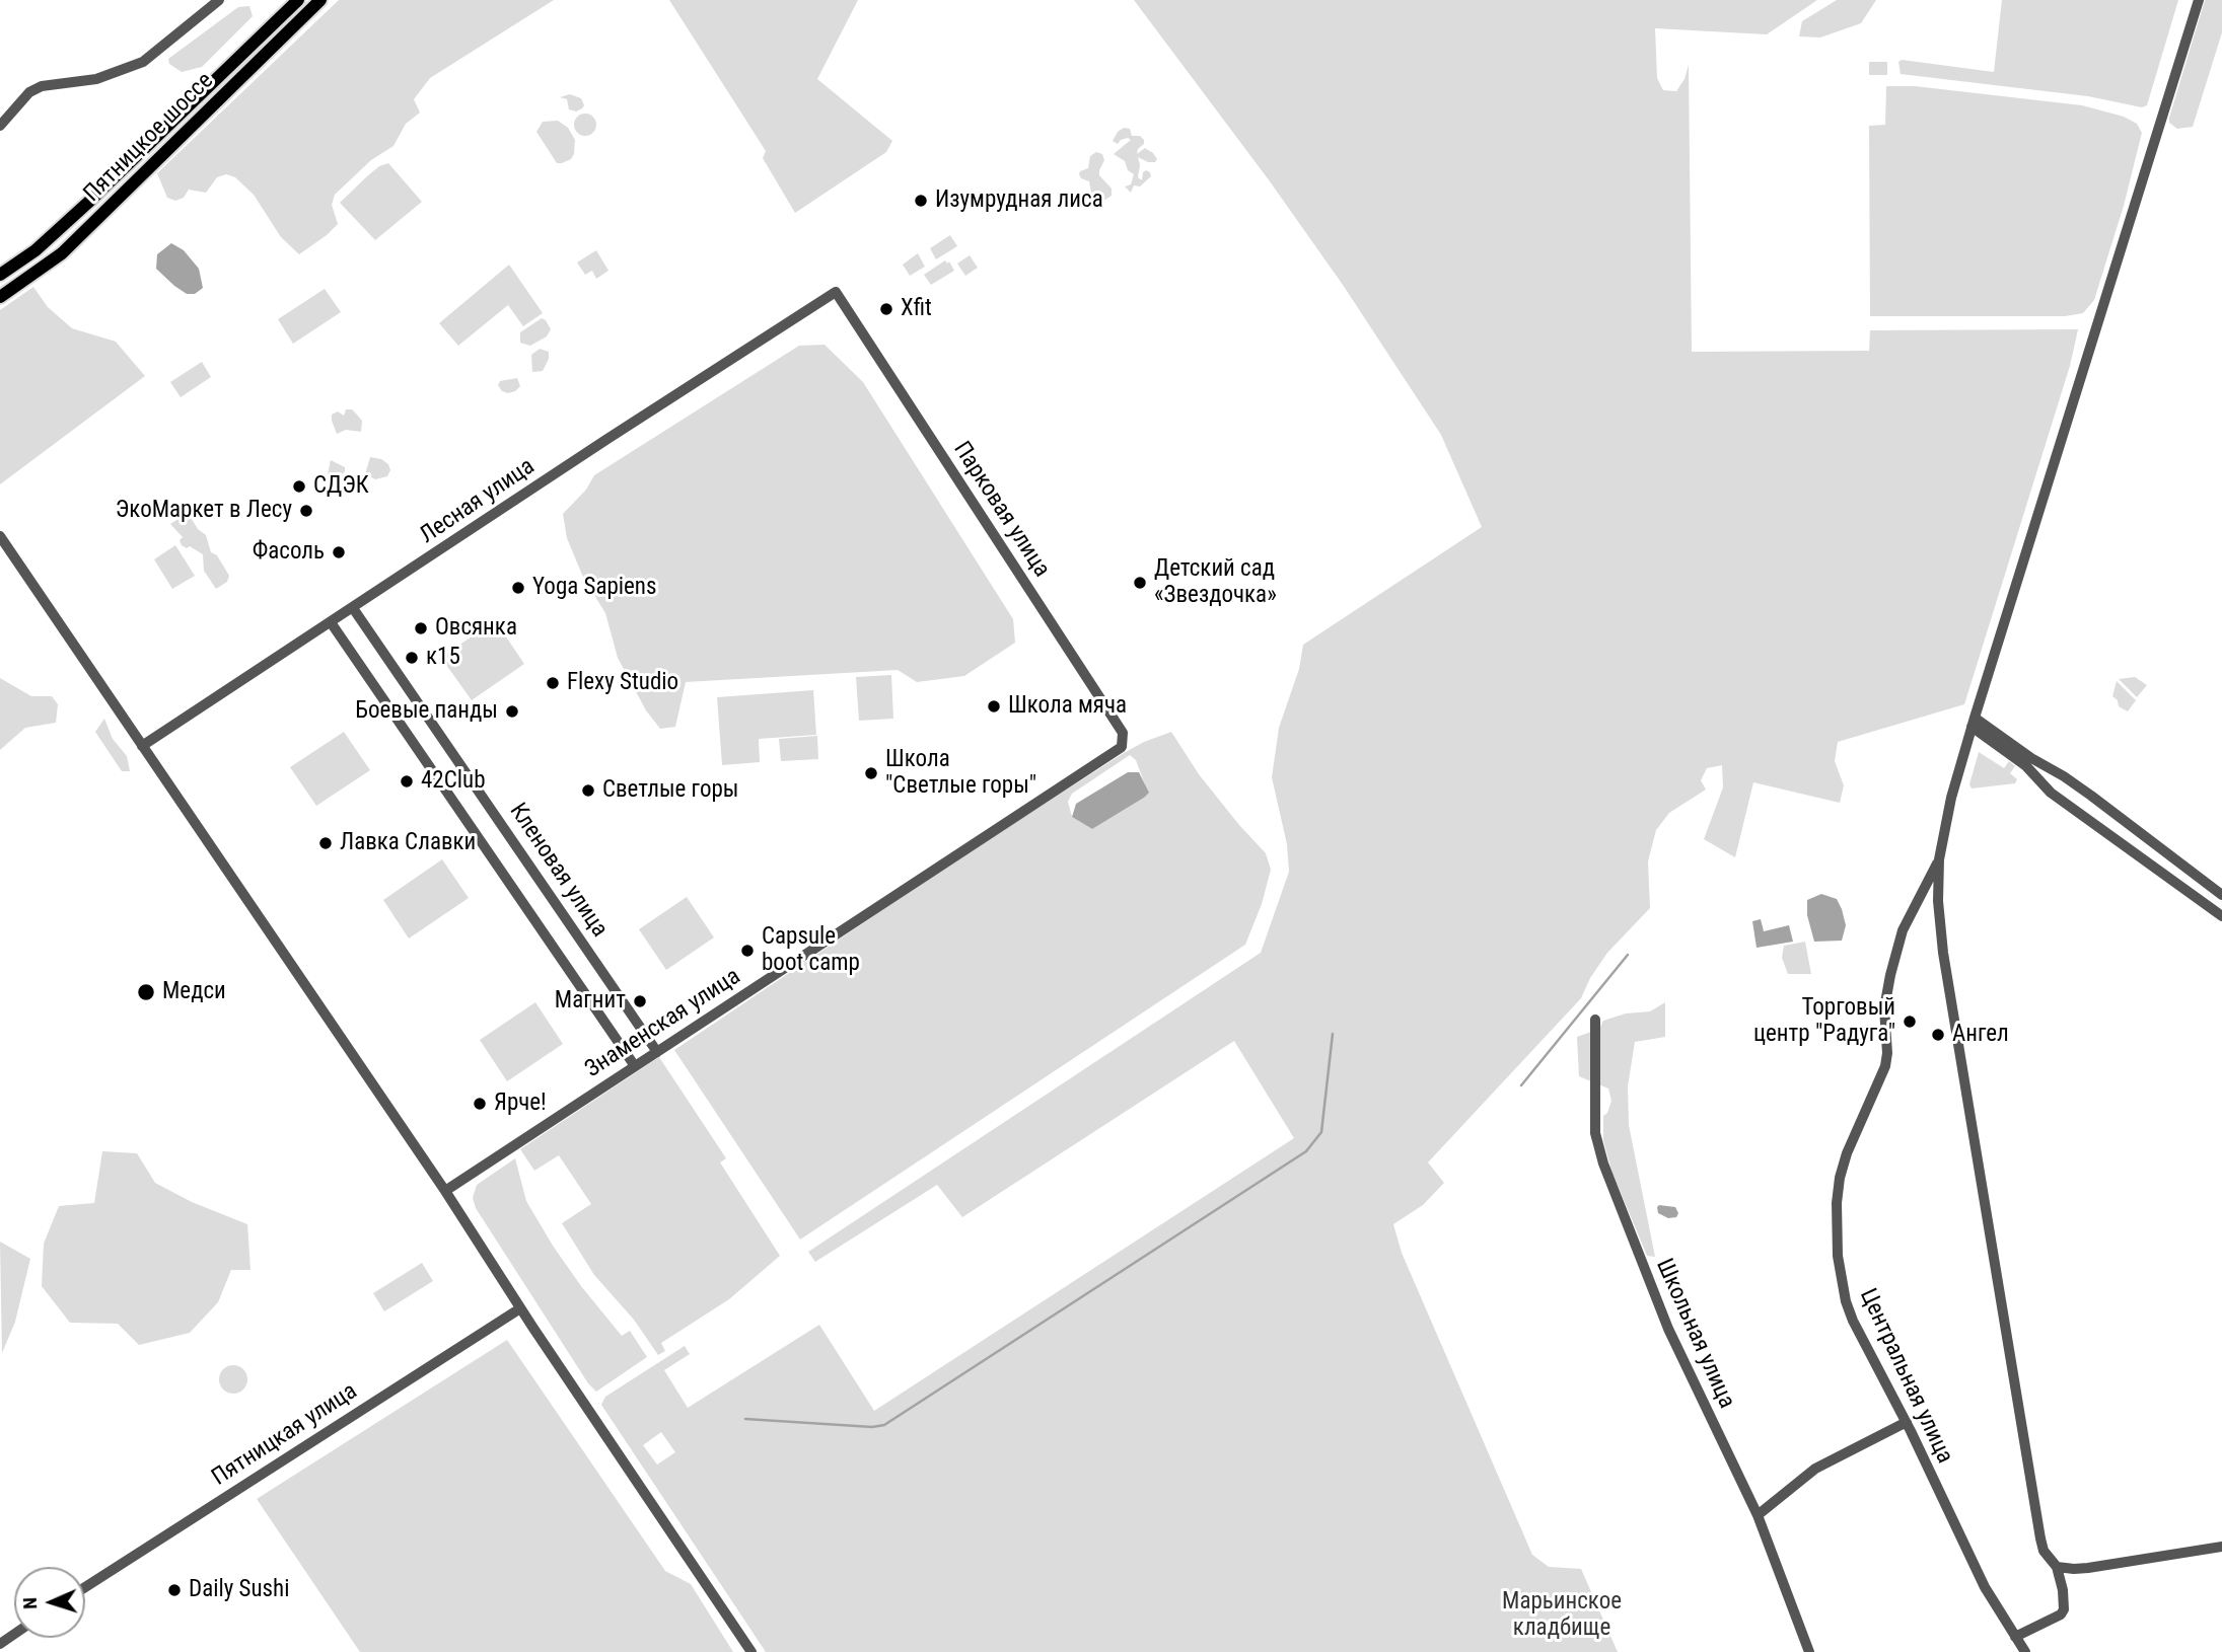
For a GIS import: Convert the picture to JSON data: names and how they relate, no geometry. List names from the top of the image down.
{
  "streets": {
    "main road": ["Пятницкое шоссе"],
    "street": [
      "Лесная улица",
      "Парковая улица",
      "Кленовая улица",
      "Знаменская улица",
      "Школьная улица",
      "Центральная улица",
      "Пятницкая улица"
    ]
  },
  "crossings": [
    ["Лесная улица", "Парковая улица"],
    ["Лесная улица", "Кленовая улица"],
    ["Парковая улица", "Знаменская улица"],
    ["Кленовая улица", "Знаменская улица"]
  ],
  "parks": ["Марьинское кладбище"],
  "places": [
    "Изумрудная лиса",
    "Xfit",
    "СДЭК",
    "ЭкоМаркет в Лесу",
    "Фасоль",
    "Детский сад «Звездочка»",
    "Yoga Sapiens",
    "Овсянка",
    "к15",
    "Flexy Studio",
    "Школа мяча",
    "Боевые панды",
    "Школа \"Светлые горы\"",
    "42Club",
    "Светлые горы",
    "Лавка Славки",
    "Capsule boot camp",
    "Медси",
    "Магнит",
    "Торговый центр \"Радуга\"",
    "Ангел",
    "Ярче!",
    "Daily Sushi"
  ],
  "north": "left"
}
